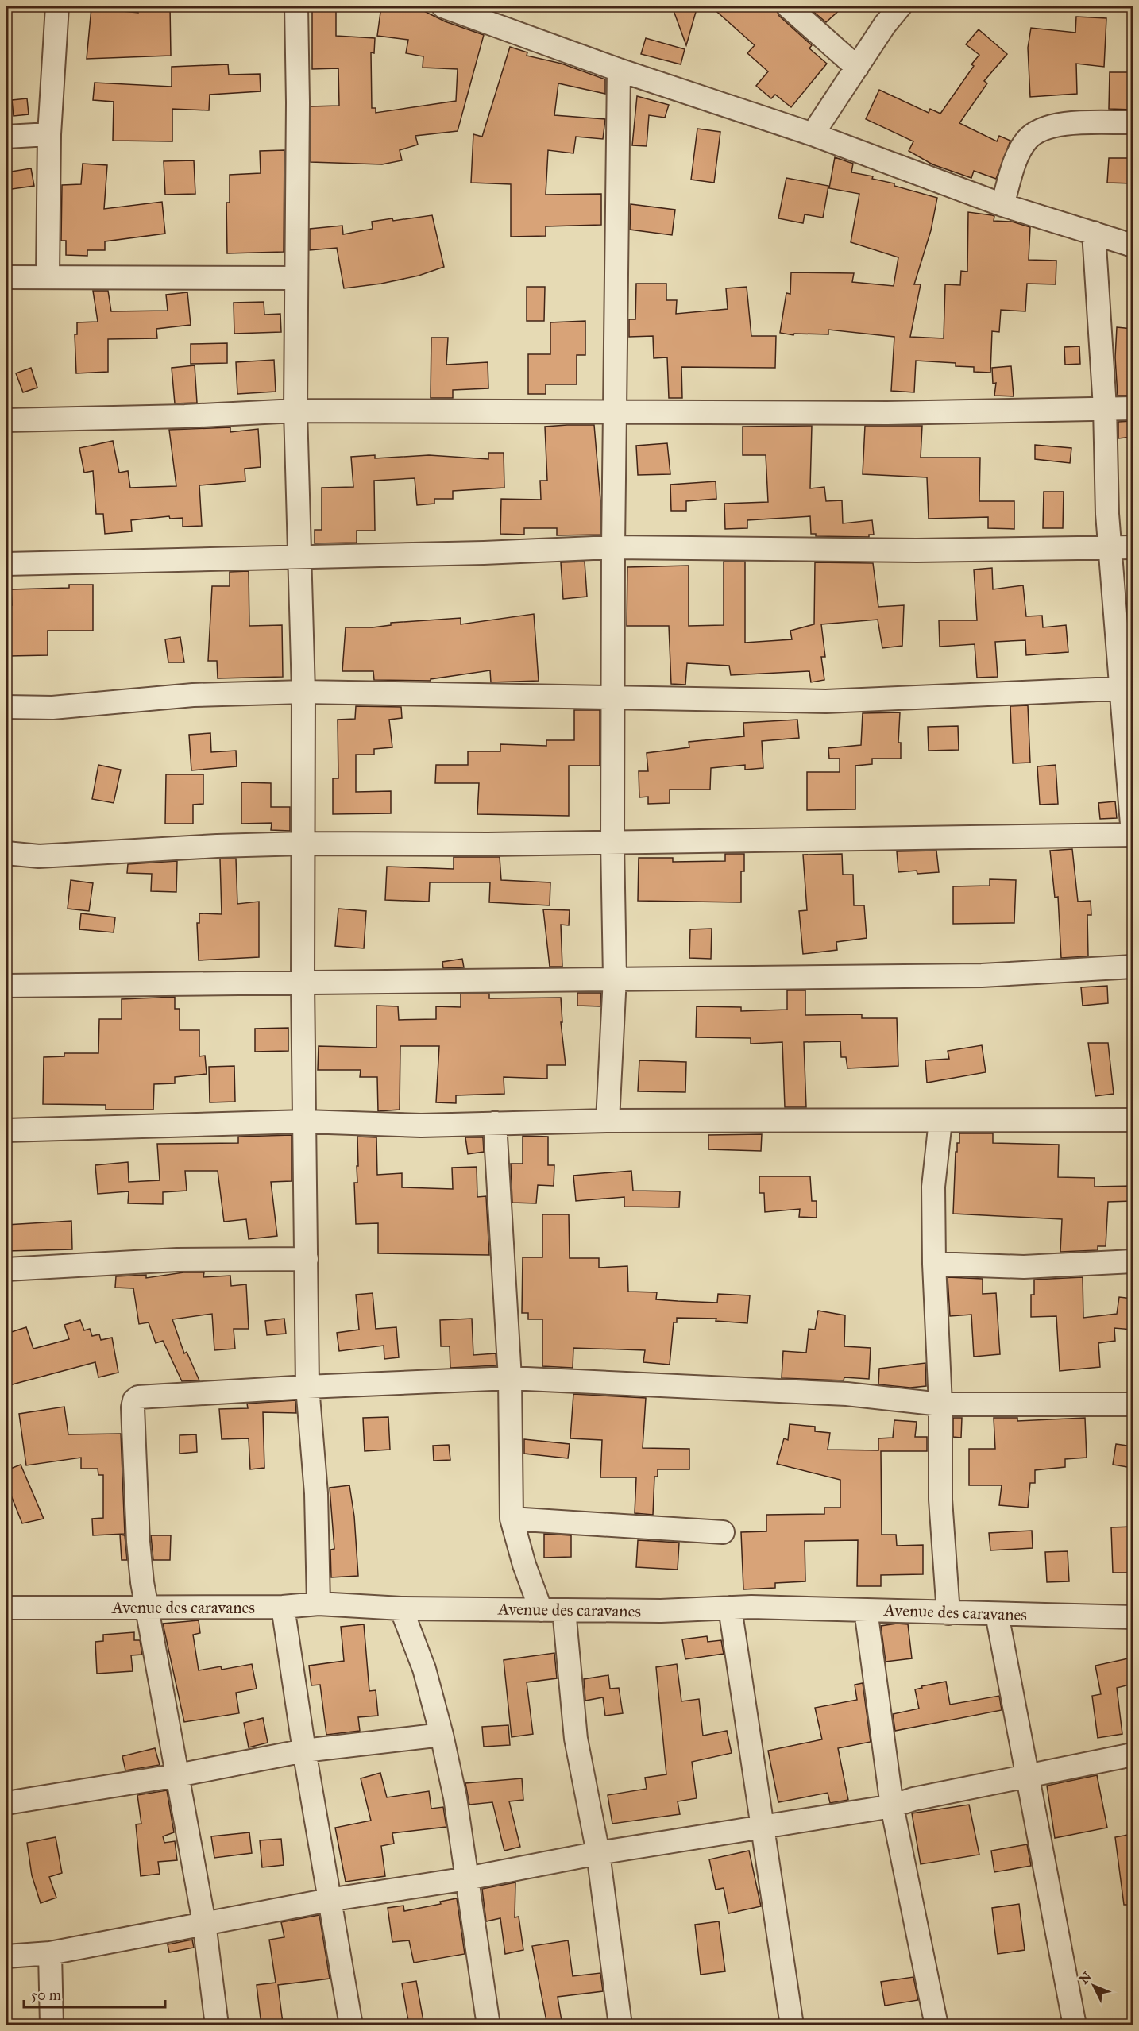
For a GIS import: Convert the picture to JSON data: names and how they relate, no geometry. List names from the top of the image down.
{
  "streets": {
    "street": ["Avenue des caravanes"]
  },
  "scale_bar": "50 m",
  "north": "top left"
}
